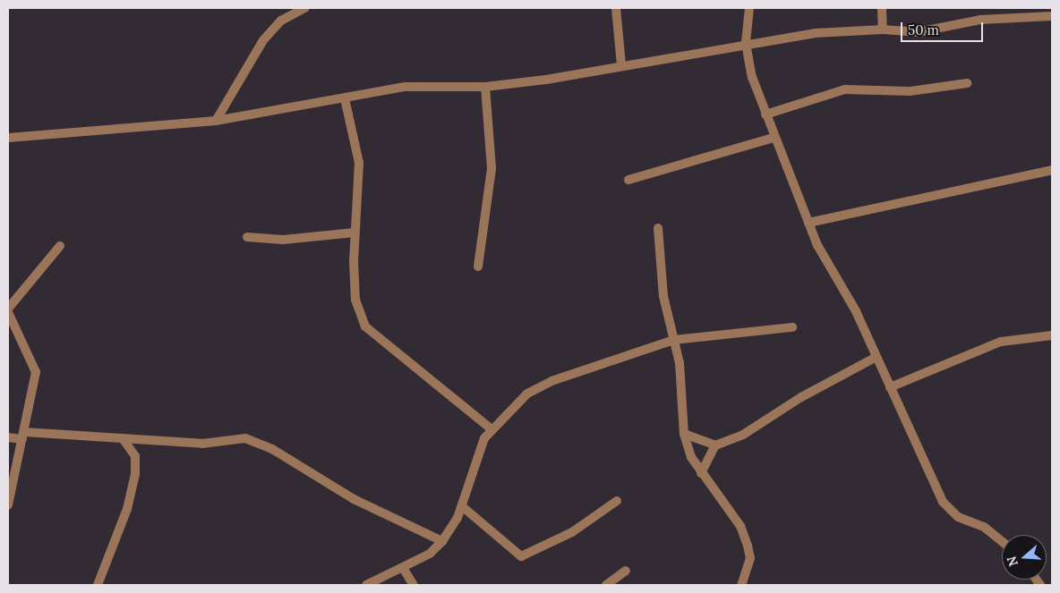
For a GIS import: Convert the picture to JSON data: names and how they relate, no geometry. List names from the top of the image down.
{
  "scale_bar": "50 m",
  "north": "left"
}
